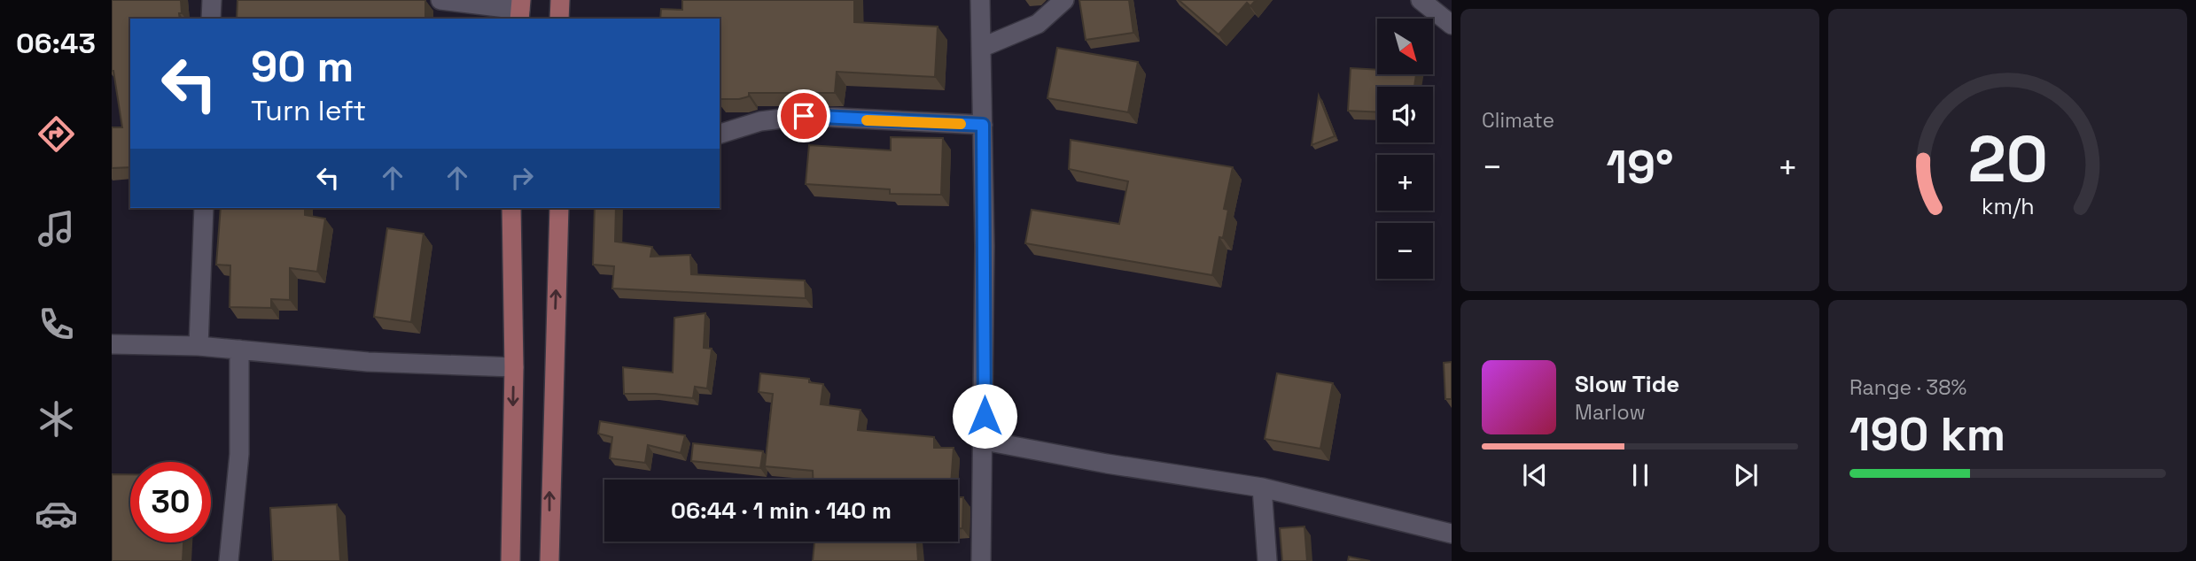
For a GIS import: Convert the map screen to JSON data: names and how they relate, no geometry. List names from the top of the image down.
{
  "north": "bottom right",
  "page": {
    "tabs": "06:43",
    "tile": [
      "Climate",
      ["Range · 38%", "190 km"]
    ],
    "map_buttons": ["+", "−"],
    "turn": ["90 m", "Turn left"],
    "heat": ["−", "19°", "+"],
    "song": ["Slow Tide", "Marlow"],
    "limit": "30",
    "trip": "06:44 · 1 min · 140 m",
    "gauge": ["20", "km/h"]
  }
}
